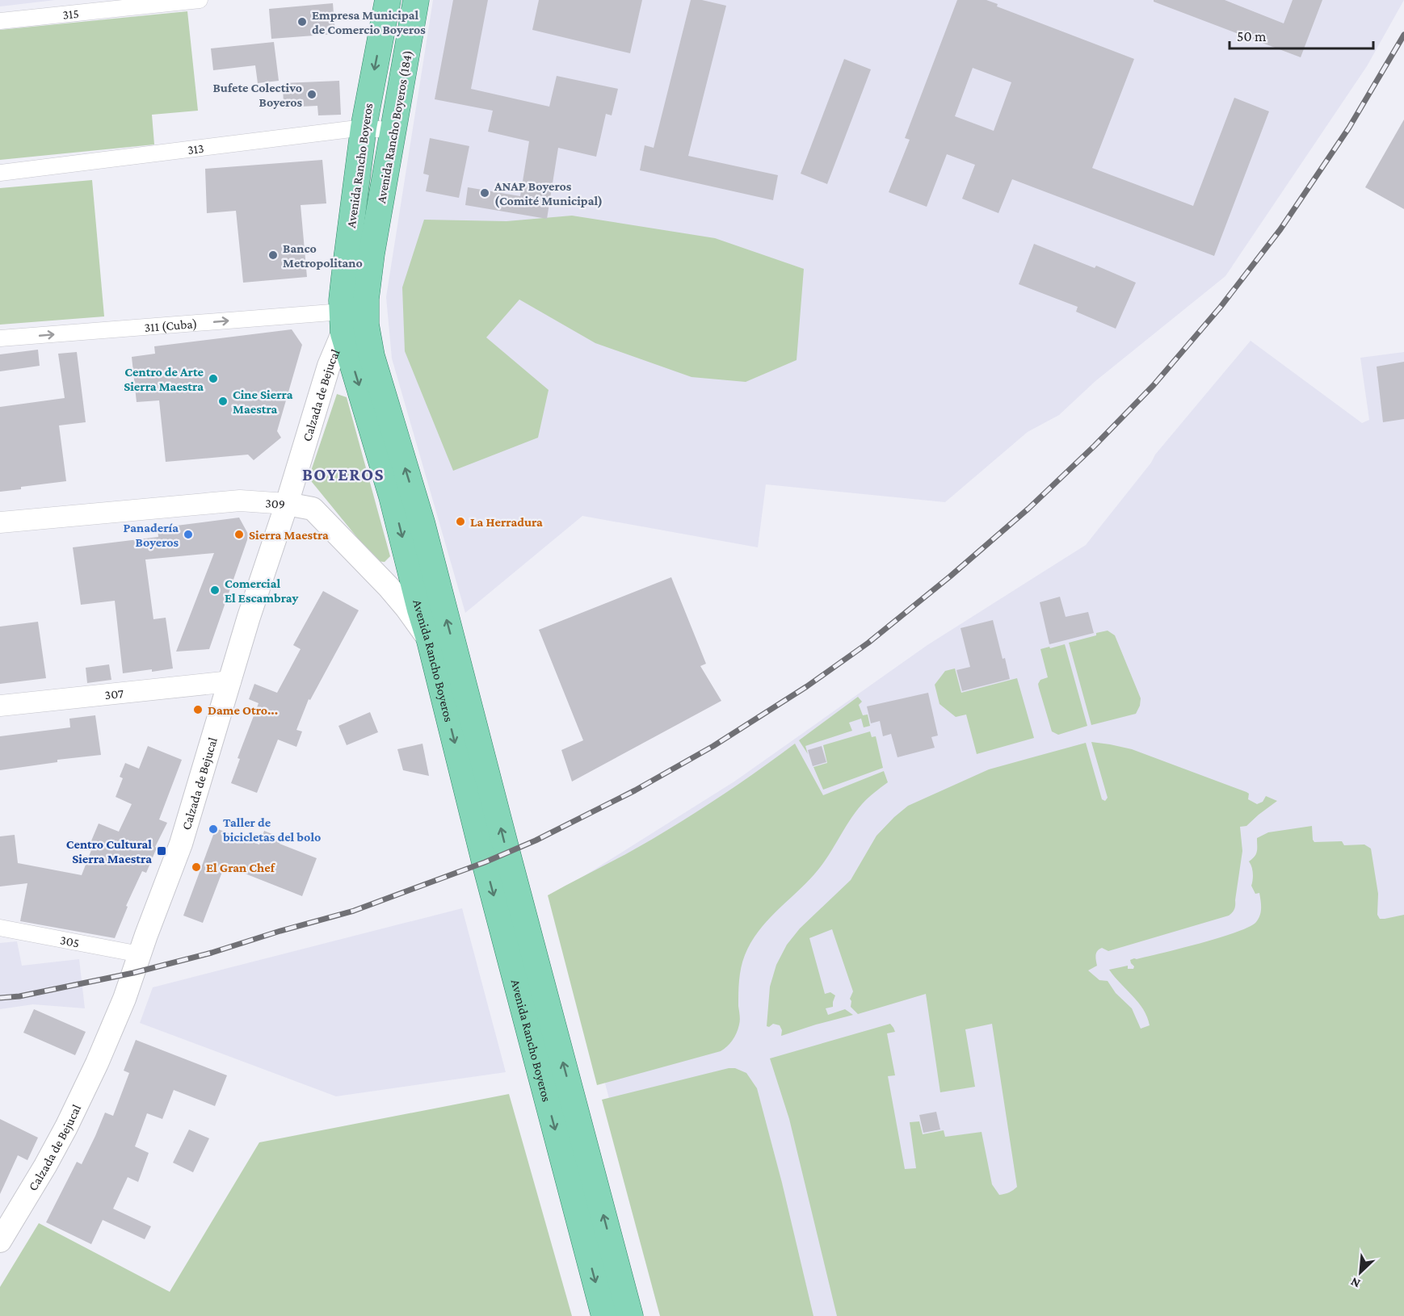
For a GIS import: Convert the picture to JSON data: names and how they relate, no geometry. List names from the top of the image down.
{
  "streets": {
    "main road": [
      "Avenida Rancho Boyeros (184)",
      "Avenida Rancho Boyeros",
      "Calzada de Bejucal",
      "309"
    ],
    "street": [
      "315",
      "313",
      "311 (Cuba)",
      "307",
      "305"
    ]
  },
  "crossings": [
    ["Avenida Rancho Boyeros (184)", "313"],
    ["Avenida Rancho Boyeros (184)", "Avenida Rancho Boyeros"],
    ["Avenida Rancho Boyeros (184)", "Calzada de Bejucal"],
    ["313", "Avenida Rancho Boyeros"],
    ["Avenida Rancho Boyeros", "311 (Cuba)"],
    ["Avenida Rancho Boyeros", "Calzada de Bejucal"],
    ["Avenida Rancho Boyeros", "309"],
    ["311 (Cuba)", "Calzada de Bejucal"],
    ["Calzada de Bejucal", "309"],
    ["Calzada de Bejucal", "307"],
    ["Calzada de Bejucal", "305"]
  ],
  "one_way": ["311 (Cuba)"],
  "districts": ["BOYEROS"],
  "places": {
    "other": [
      "Empresa Municipal de Comercio Boyeros",
      "Bufete Colectivo Boyeros",
      "ANAP Boyeros (Comité Municipal)",
      "Banco Metropolitano",
      "Centro de Arte Sierra Maestra",
      "Cine Sierra Maestra",
      "La Herradura",
      "Panadería Boyeros",
      "Sierra Maestra",
      "Comercial El Escambray",
      "Dame Otro...",
      "Taller de bicicletas del bolo",
      "El Gran Chef"
    ],
    "transit": ["Centro Cultural Sierra Maestra"]
  },
  "scale_bar": "50 m",
  "north": "bottom left"
}
